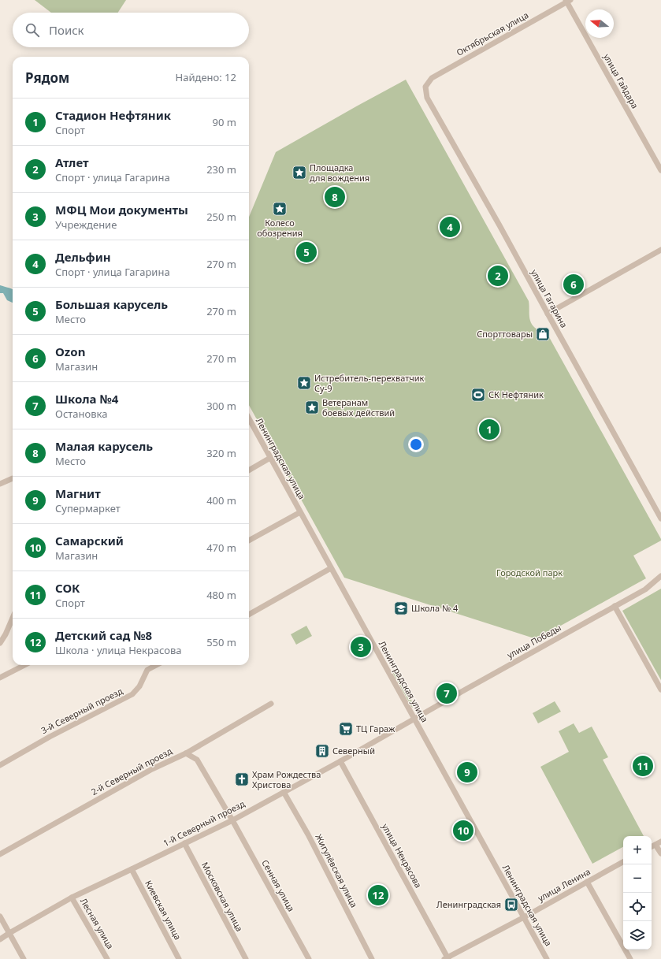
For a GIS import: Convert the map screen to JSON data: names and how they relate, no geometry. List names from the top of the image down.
{
  "streets": {
    "street": [
      "Октябрьская улица",
      "улица Гайдара",
      "улица Гагарина",
      "Ленинградская улица",
      "улица Победы",
      "3-й Северный проезд",
      "2-й Северный проезд",
      "1-й Северный проезд",
      "улица Некрасова",
      "Жигулёвская улица",
      "улица Ленина",
      "Сенная улица",
      "Московская улица",
      "Киевская улица",
      "Лесная улица"
    ]
  },
  "crossings": [
    ["Октябрьская улица", "улица Гайдара"],
    ["Октябрьская улица", "улица Гагарина"],
    ["Ленинградская улица", "улица Победы"],
    ["Ленинградская улица", "1-й Северный проезд"],
    ["Ленинградская улица", "улица Ленина"],
    ["улица Победы", "1-й Северный проезд"],
    ["2-й Северный проезд", "Сенная улица"],
    ["1-й Северный проезд", "улица Некрасова"],
    ["1-й Северный проезд", "Жигулёвская улица"],
    ["1-й Северный проезд", "Сенная улица"],
    ["1-й Северный проезд", "Московская улица"],
    ["1-й Северный проезд", "Киевская улица"],
    ["1-й Северный проезд", "Лесная улица"],
    ["улица Некрасова", "улица Ленина"]
  ],
  "parks": ["Городской парк"],
  "places": {
    "place": [
      "Площадка для вождения",
      "Колесо обозрения",
      "Истребитель-перехватчик Су-9",
      "Ветеранам боевых действий"
    ],
    "shop": ["Спорттовары"],
    "sports": ["СК Нефтяник"],
    "school or university": ["Школа № 4"],
    "supermarket": ["ТЦ Гараж"],
    "building": ["Северный"],
    "church": ["Храм Рождества Христова"],
    "bus stop": ["Ленинградская"]
  },
  "north": "left",
  "page": {
    "search": "Поиск",
    "heading": ["Рядом", "Найдено: 12"],
    "list": [
      {
        "mark": "1",
        "name": "Стадион Нефтяник",
        "note": "Спорт",
        "value": "90 m"
      },
      {
        "mark": "2",
        "name": "Атлет",
        "note": "Спорт · улица Гагарина",
        "value": "230 m"
      },
      {
        "mark": "3",
        "name": "МФЦ Мои документы",
        "note": "Учреждение",
        "value": "250 m"
      },
      {
        "mark": "4",
        "name": "Дельфин",
        "note": "Спорт · улица Гагарина",
        "value": "270 m"
      },
      {
        "mark": "5",
        "name": "Большая карусель",
        "note": "Место",
        "value": "270 m"
      },
      {
        "mark": "6",
        "name": "Ozon",
        "note": "Магазин",
        "value": "270 m"
      },
      {
        "mark": "7",
        "name": "Школа №4",
        "note": "Остановка",
        "value": "300 m"
      },
      {
        "mark": "8",
        "name": "Малая карусель",
        "note": "Место",
        "value": "320 m"
      },
      {
        "mark": "9",
        "name": "Магнит",
        "note": "Супермаркет",
        "value": "400 m"
      },
      {
        "mark": "10",
        "name": "Самарский",
        "note": "Магазин",
        "value": "470 m"
      },
      {
        "mark": "11",
        "name": "СОК",
        "note": "Спорт",
        "value": "480 m"
      },
      {
        "mark": "12",
        "name": "Детский сад №8",
        "note": "Школа · улица Некрасова",
        "value": "550 m"
      }
    ],
    "pins": [
      "8",
      "4",
      "5",
      "2",
      "6",
      "1",
      "3",
      "7",
      "11",
      "9",
      "10",
      "12"
    ],
    "map_buttons": ["+", "−"]
  }
}
